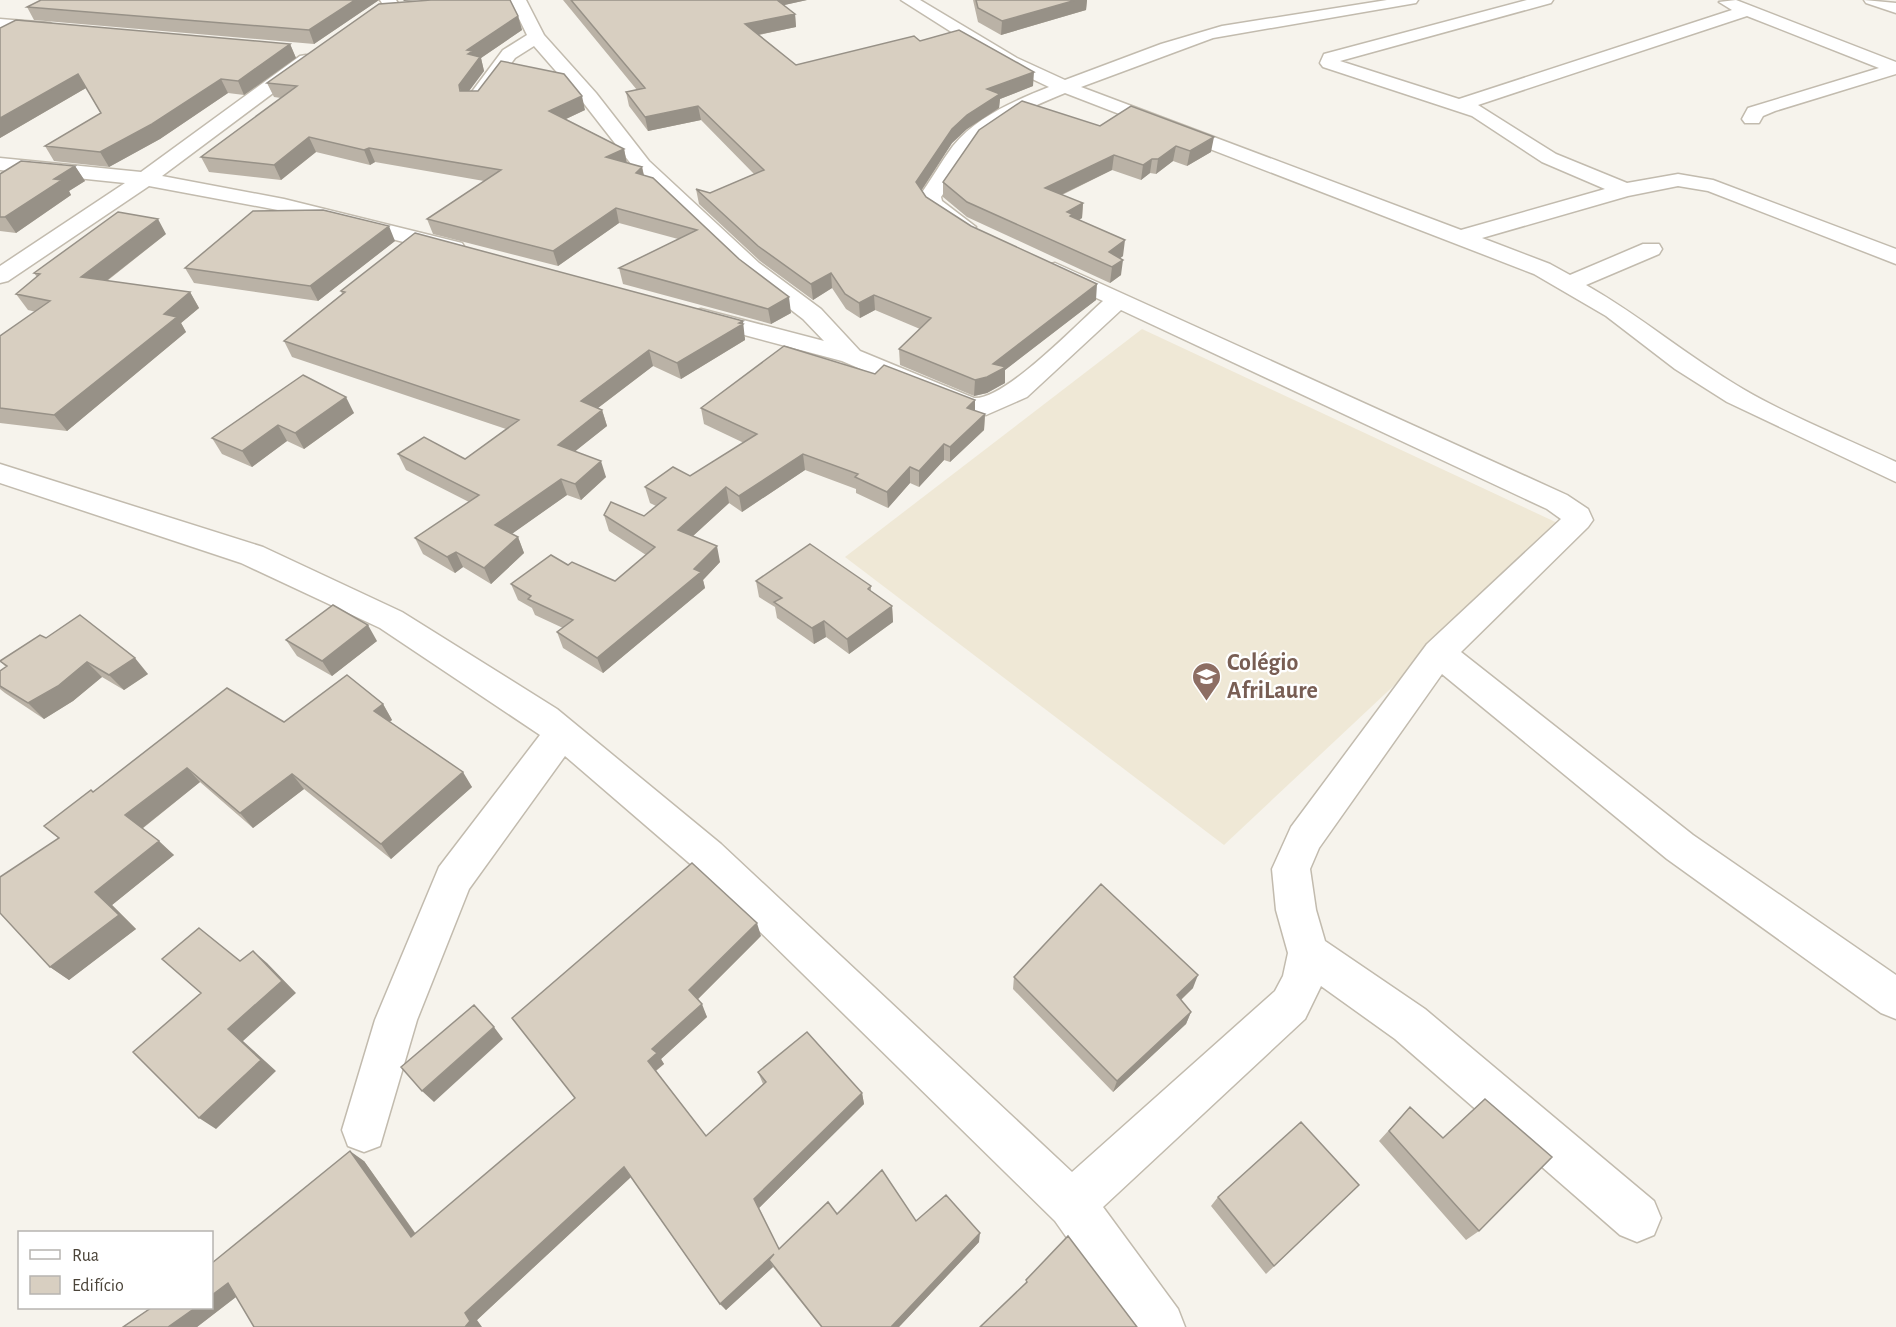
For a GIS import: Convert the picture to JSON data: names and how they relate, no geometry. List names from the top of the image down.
{
  "places": {
    "school or university": ["Colégio AfriLaure"]
  },
  "legend": ["Rua", "Edifício"]
}
